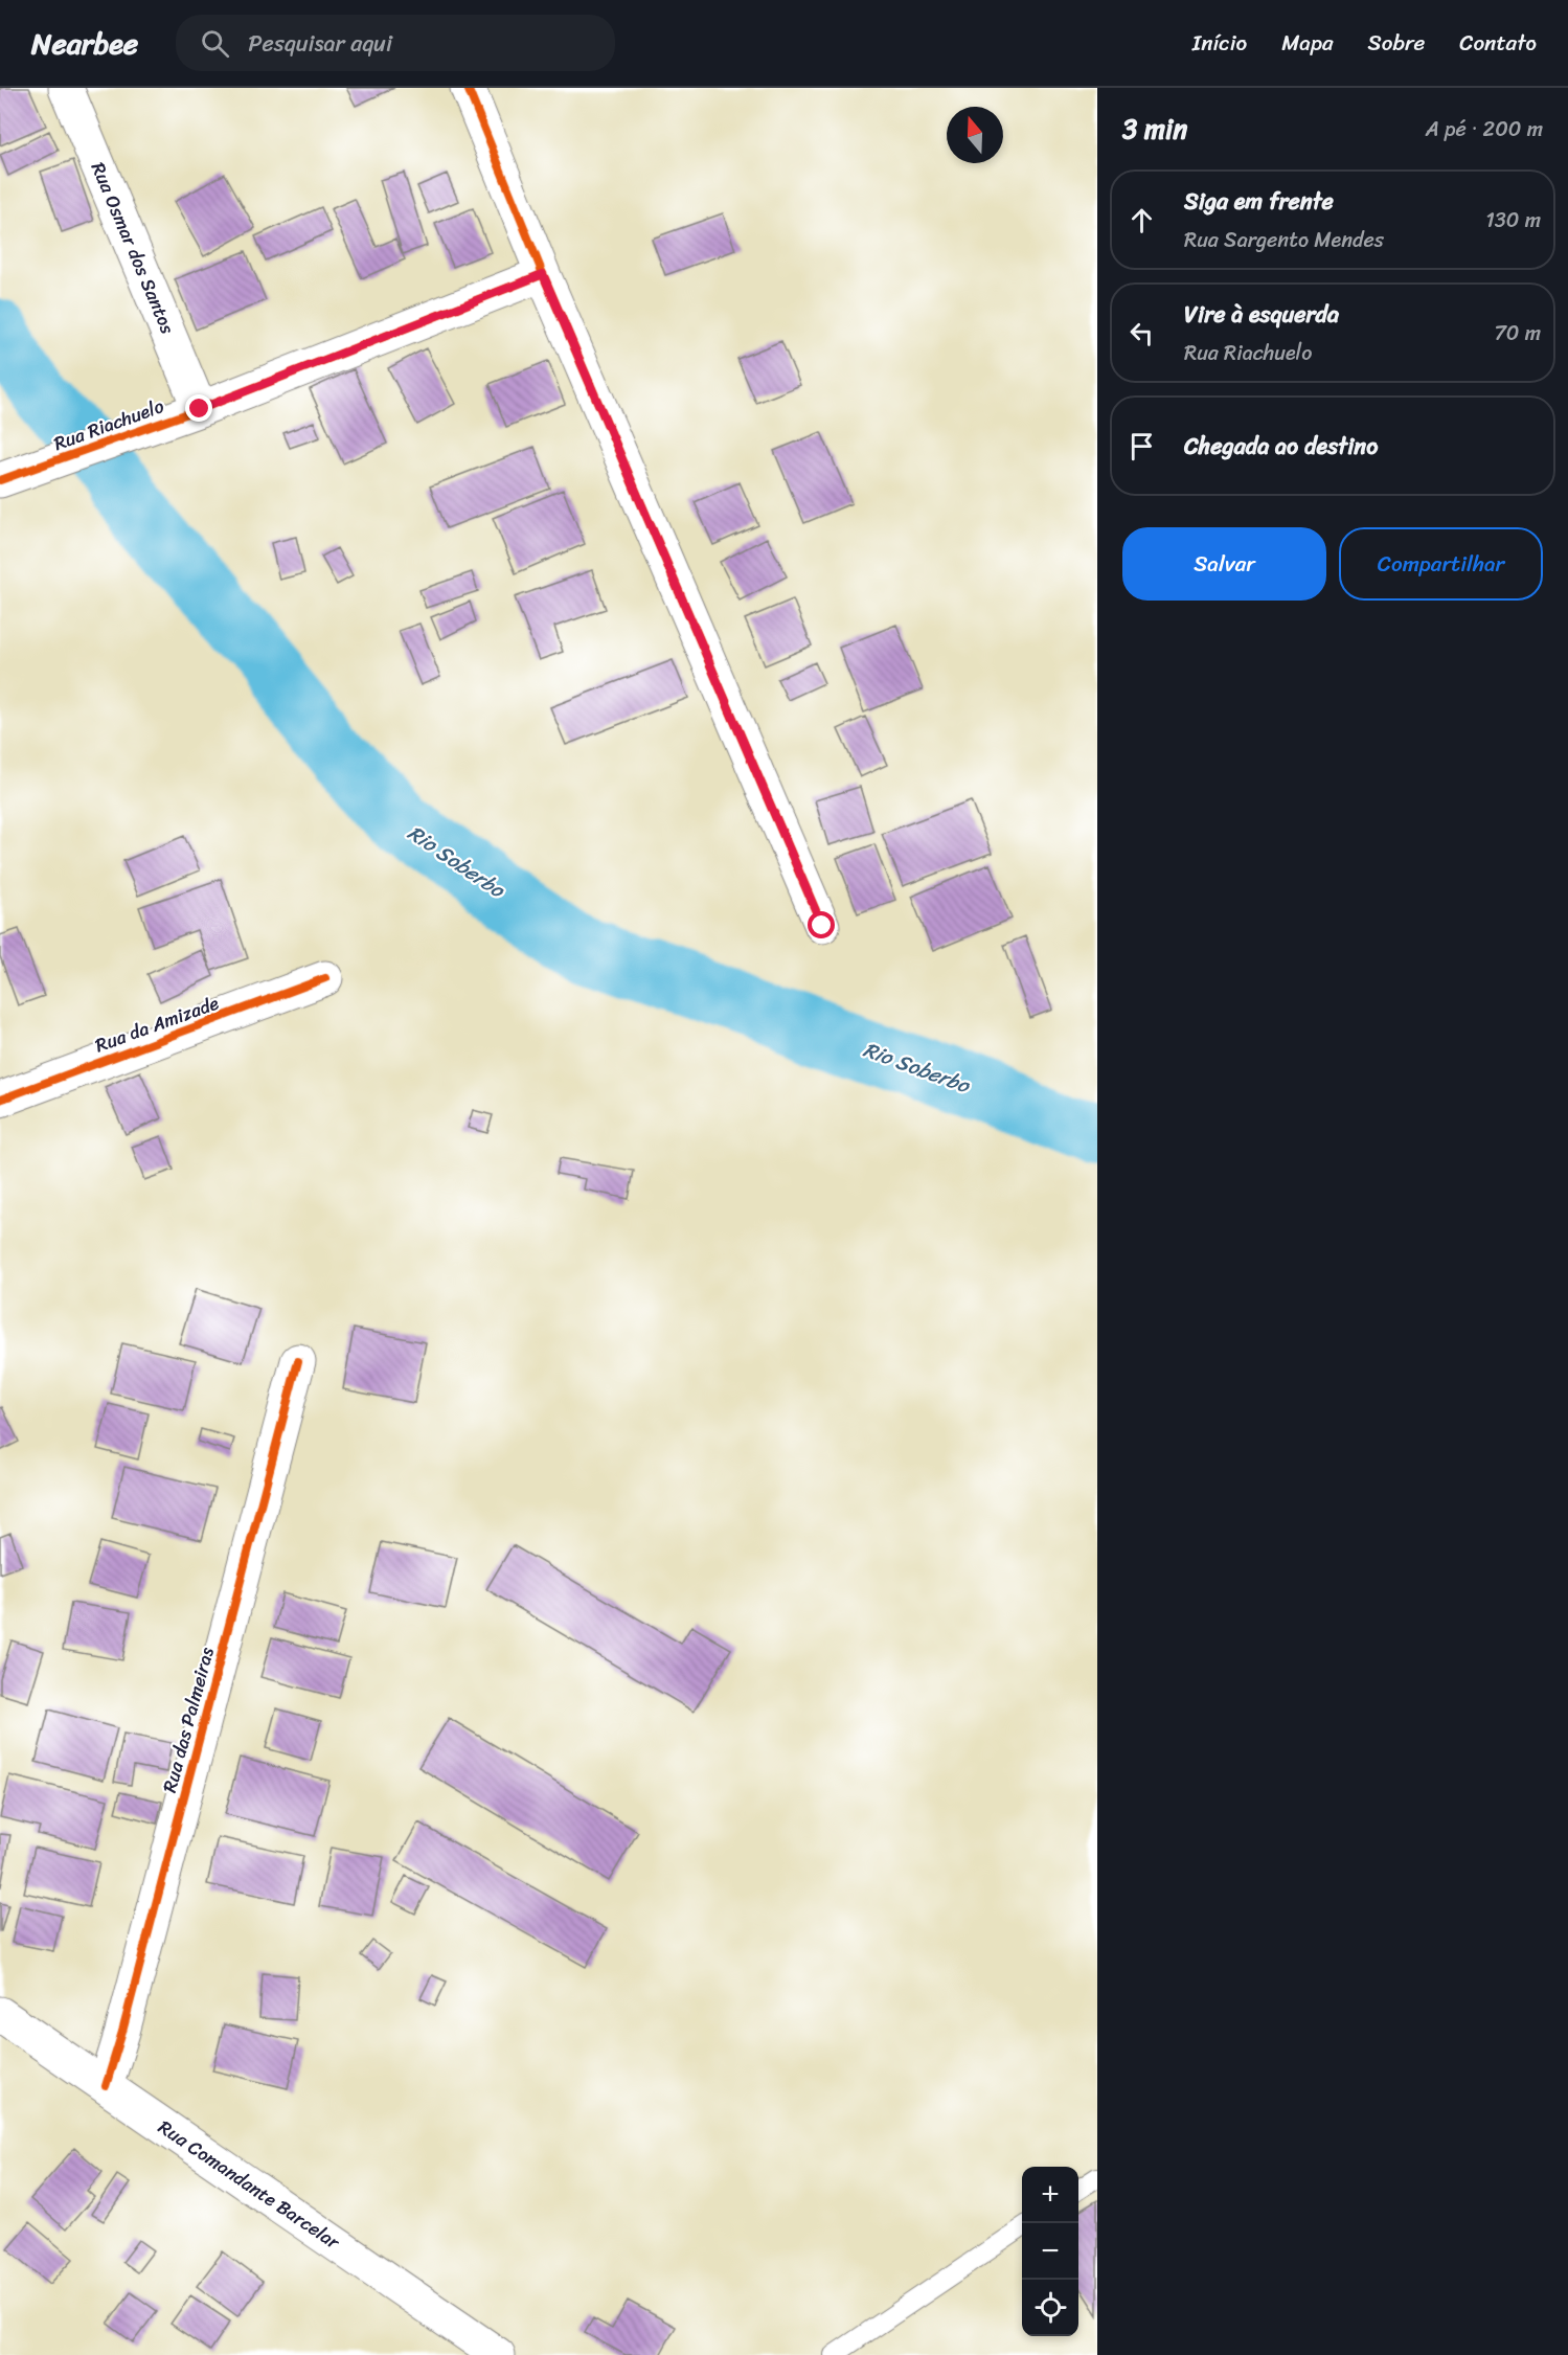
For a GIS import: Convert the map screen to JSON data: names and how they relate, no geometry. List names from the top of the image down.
{
  "streets": {
    "street": [
      "Rua Osmar dos Santos",
      "Rua Riachuelo",
      "Rua da Amizade",
      "Rua das Palmeiras",
      "Rua Comandante Barcelar"
    ]
  },
  "crossings": [
    ["Rua Osmar dos Santos", "Rua Riachuelo"],
    ["Rua das Palmeiras", "Rua Comandante Barcelar"]
  ],
  "water": ["Rio Soberbo"],
  "north": "top",
  "page": {
    "header": "Nearbee",
    "search": "Pesquisar aqui",
    "nav": [
      "Início",
      "Mapa",
      "Sobre",
      "Contato"
    ],
    "heading": ["3 min", "A pé · 200 m"],
    "list": [
      ["Siga em frente", "Rua Sargento Mendes", "130 m"],
      ["Vire à esquerda", "Rua Riachuelo", "70 m"],
      "Chegada ao destino"
    ],
    "buttons": ["Salvar", "Compartilhar"],
    "map_buttons": ["+", "−"]
  }
}
